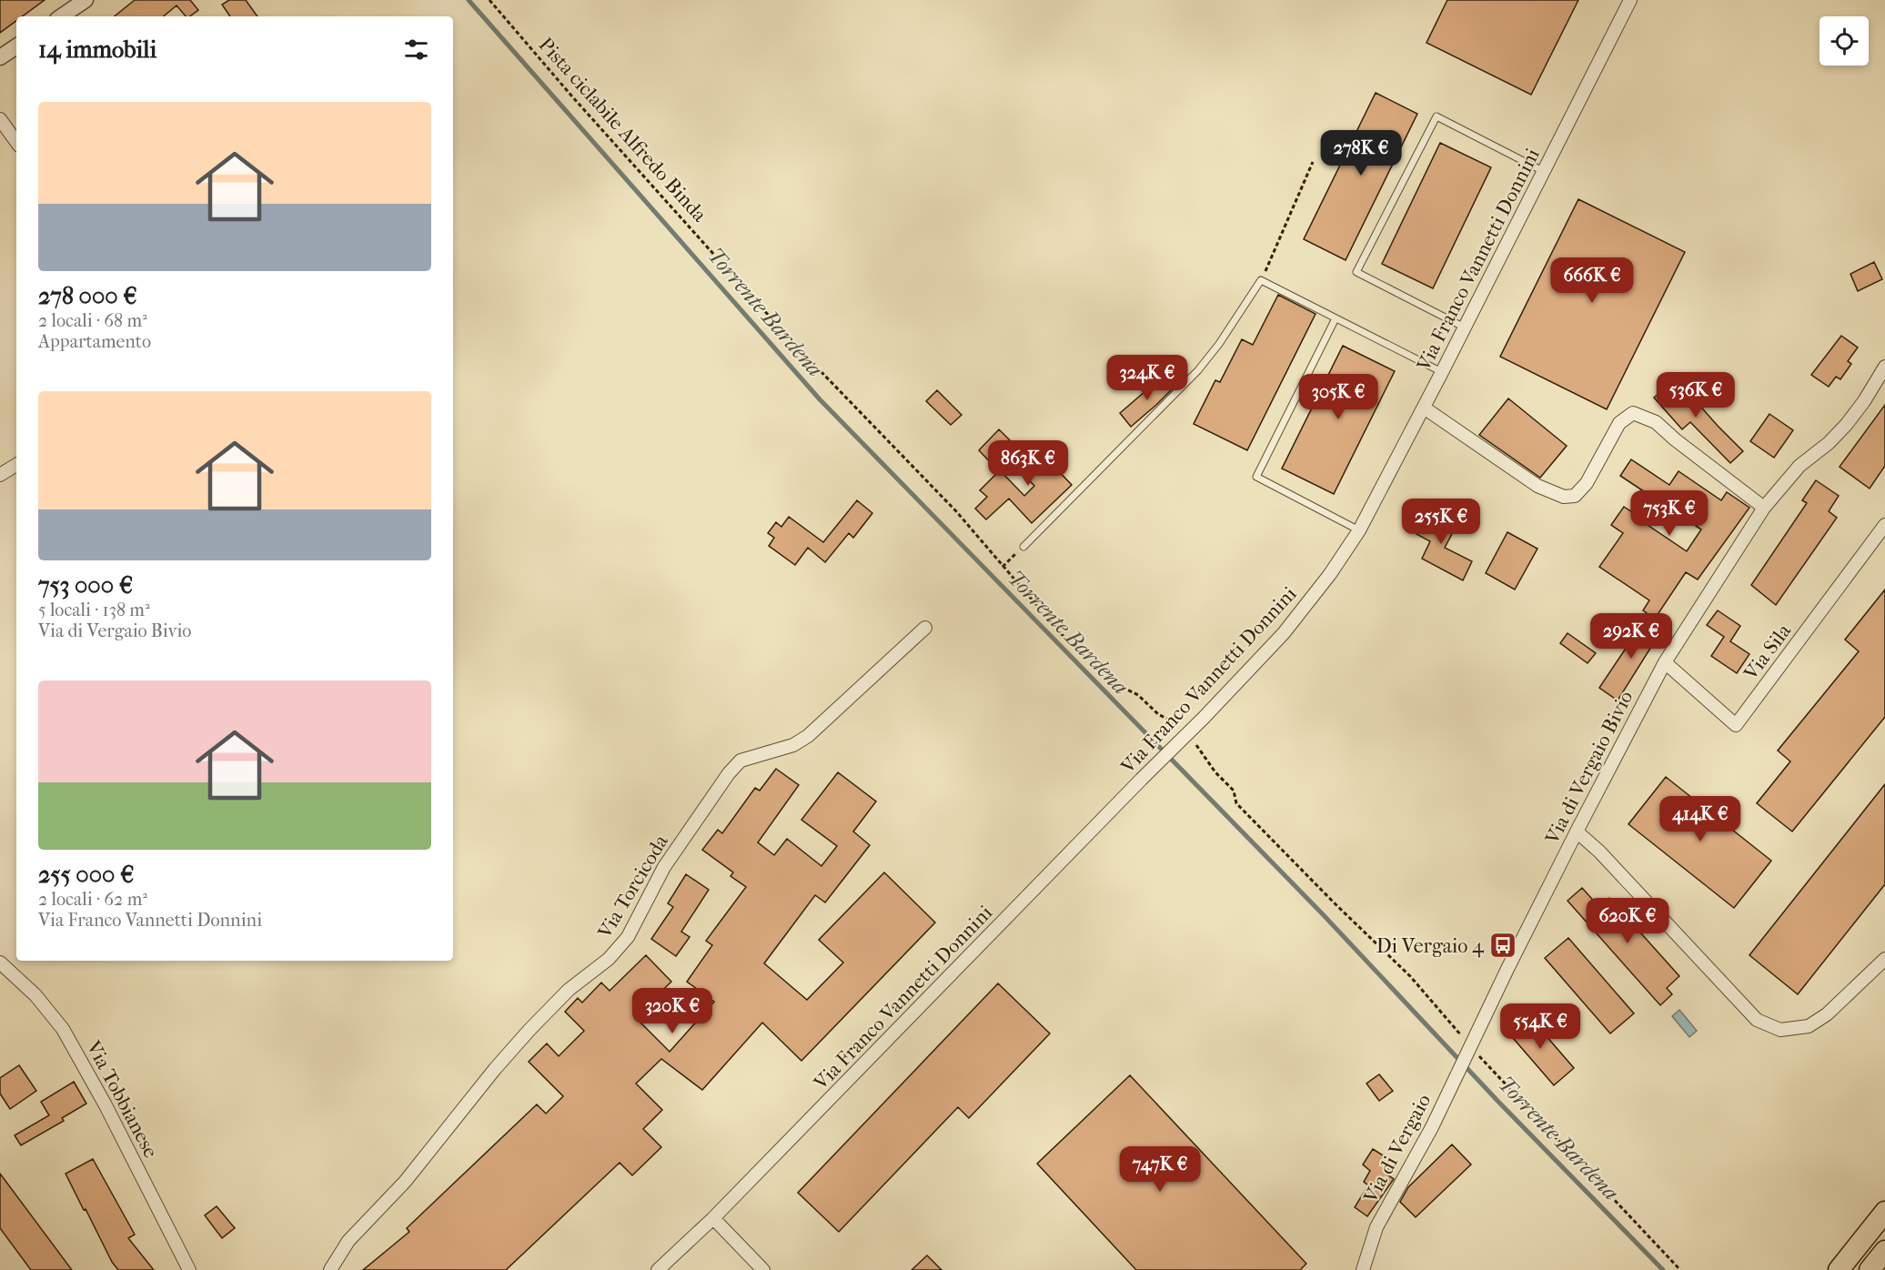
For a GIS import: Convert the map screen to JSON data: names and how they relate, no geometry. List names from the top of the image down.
{
  "streets": {
    "street": [
      "Via Franco Vannetti Donnini",
      "Via Sila",
      "Via di Vergaio Bivio",
      "Via Torcicoda",
      "Via Tobbianese",
      "Via di Vergaio"
    ],
    "path": ["Pista ciclabile Alfredo Binda"]
  },
  "crossings": [
    ["Via Sila", "Via di Vergaio Bivio"],
    ["Via di Vergaio Bivio", "Via di Vergaio"]
  ],
  "water": ["Torrente Bardena"],
  "places": {
    "bus stop": ["Di Vergaio 4"]
  },
  "page": {
    "heading": "14 immobili",
    "list": [
      {
        "name": "278 000 €",
        "note": "2 locali · 68 m² · Appartamento"
      },
      {
        "name": "753 000 €",
        "note": "5 locali · 138 m² · Via di Vergaio Bivio"
      },
      {
        "name": "255 000 €",
        "note": "2 locali · 62 m² · Via Franco Vannetti Donnini"
      }
    ],
    "price": [
      "278K €",
      "666K €",
      "324K €",
      "536K €",
      "305K €",
      "863K €",
      "753K €",
      "255K €",
      "292K €",
      "414K €",
      "620K €",
      "320K €",
      "554K €",
      "747K €"
    ]
  }
}
